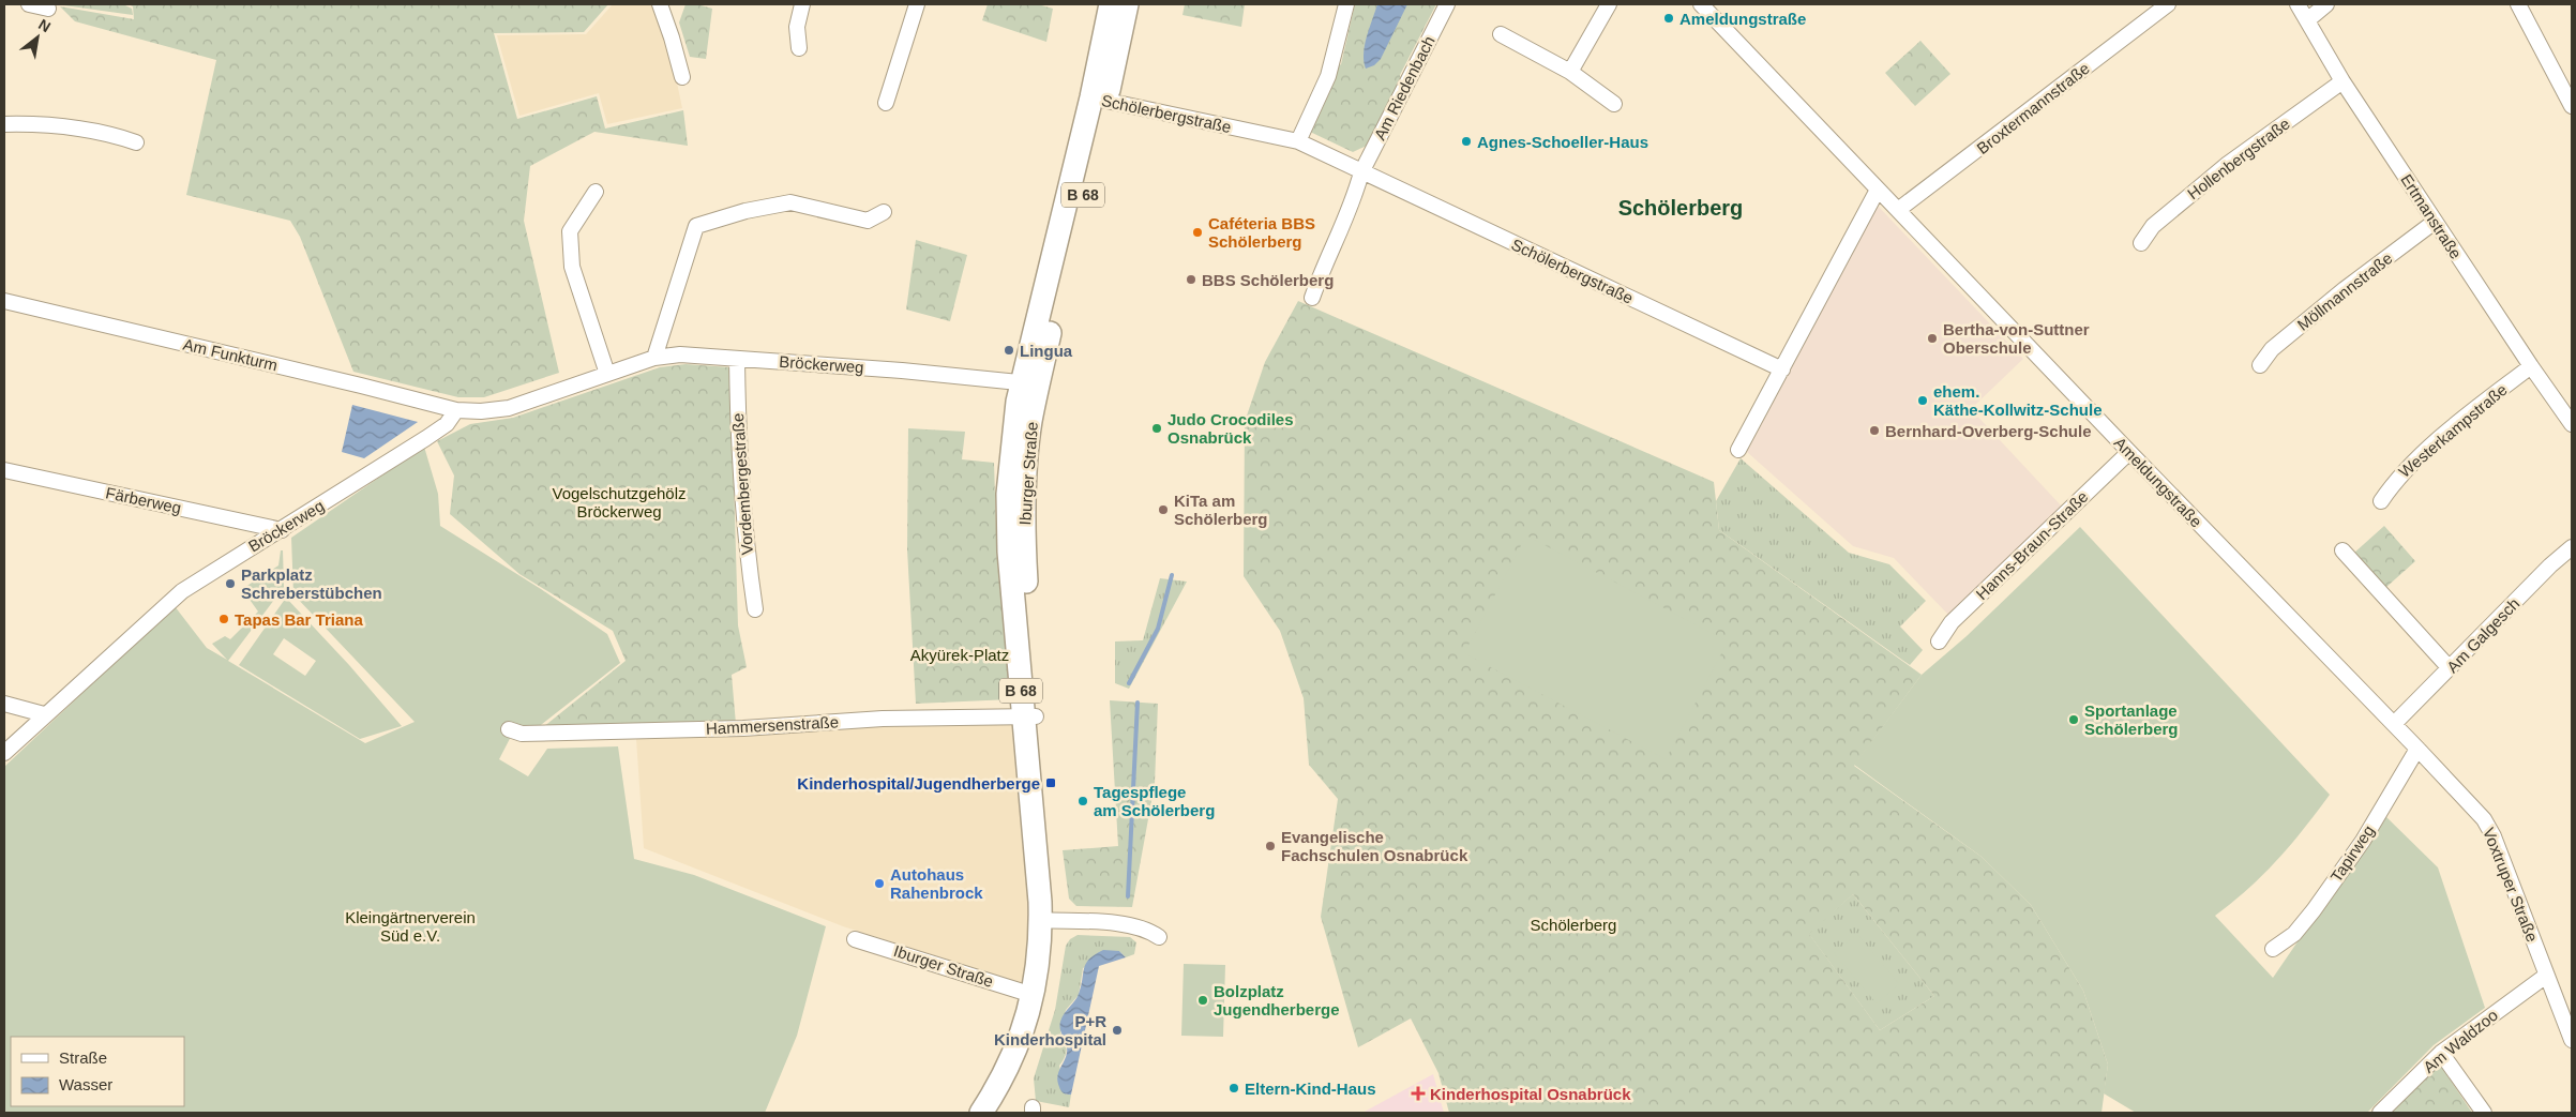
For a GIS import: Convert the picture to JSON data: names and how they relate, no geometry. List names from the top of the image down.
{
  "streets": {
    "main road": ["B 68", "Iburger Straße"],
    "street": [
      "Am Riedenbach",
      "Broxtermannstraße",
      "Schölerbergstraße",
      "Hollenbergstraße",
      "Ertmanstraße",
      "Möllmannstraße",
      "Am Funkturm",
      "Bröckerweg",
      "Westerkampstraße",
      "Ameldungstraße",
      "Vordembergestraße",
      "Färberweg",
      "Hanns-Braun-Straße",
      "Am Galgesch",
      "Hammersenstraße",
      "Tapirweg",
      "Voxtruper Straße",
      "Am Waldzoo"
    ]
  },
  "crossings": [
    ["Am Riedenbach", "Schölerbergstraße"],
    ["Broxtermannstraße", "Ameldungstraße"],
    ["Schölerbergstraße", "Iburger Straße"],
    ["Hollenbergstraße", "Ertmanstraße"],
    ["Ertmanstraße", "Möllmannstraße"],
    ["Ertmanstraße", "Westerkampstraße"],
    ["Am Funkturm", "Bröckerweg"],
    ["Bröckerweg", "Iburger Straße"],
    ["Bröckerweg", "Vordembergestraße"],
    ["Bröckerweg", "Färberweg"],
    ["Iburger Straße", "Hammersenstraße"],
    ["Ameldungstraße", "Hanns-Braun-Straße"],
    ["Ameldungstraße", "Am Galgesch"],
    ["Ameldungstraße", "Tapirweg"],
    ["Ameldungstraße", "Voxtruper Straße"],
    ["Tapirweg", "Voxtruper Straße"],
    ["Voxtruper Straße", "Am Waldzoo"]
  ],
  "districts": ["Schölerberg"],
  "parks": [
    "Vogelschutzgehölz Bröckerweg",
    "Akyürek-Platz",
    "Kleingärtnerverein Süd e.V.",
    "Schölerberg"
  ],
  "places": {
    "other": [
      "Ameldungstraße",
      "Agnes-Schoeller-Haus",
      "Caféteria BBS Schölerberg",
      "BBS Schölerberg",
      "Bertha-von-Suttner Oberschule",
      "Lingua",
      "ehem. Käthe-Kollwitz-Schule",
      "Judo Crocodiles Osnabrück",
      "Bernhard-Overberg-Schule",
      "KiTa am Schölerberg",
      "Parkplatz Schreberstübchen",
      "Tapas Bar Triana",
      "Sportanlage Schölerberg",
      "Tagespflege am Schölerberg",
      "Evangelische Fachschulen Osnabrück",
      "Autohaus Rahenbrock",
      "Bolzplatz Jugendherberge",
      "P+R Kinderhospital",
      "Eltern-Kind-Haus"
    ],
    "transit": ["Kinderhospital/Jugendherberge"],
    "health": ["Kinderhospital Osnabrück"]
  },
  "legend": ["Straße", "Wasser"],
  "north": "top right"
}
